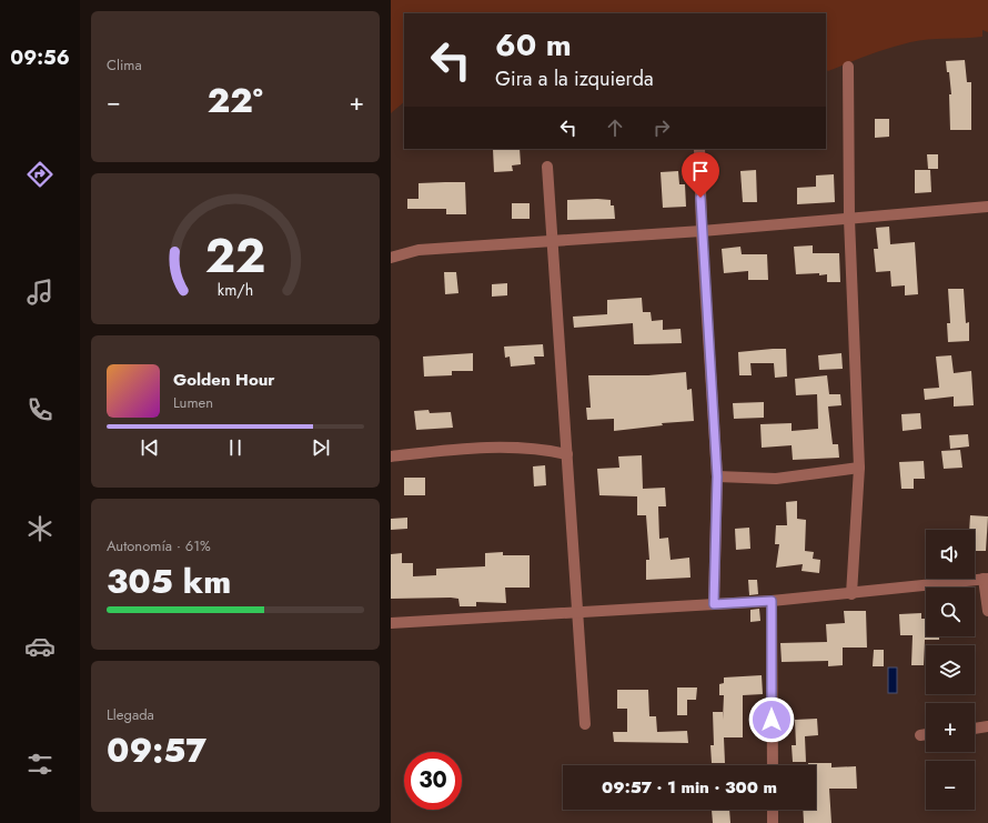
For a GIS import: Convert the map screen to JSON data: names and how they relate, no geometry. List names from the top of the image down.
{
  "page": {
    "tabs": "09:56",
    "tile": [
      "Clima",
      ["Autonomía · 61%", "305 km"],
      ["Llegada", "09:57"]
    ],
    "turn": ["60 m", "Gira a la izquierda"],
    "heat": ["−", "22°", "+"],
    "song": ["Golden Hour", "Lumen"],
    "map_buttons": ["+", "−"],
    "limit": "30",
    "trip": "09:57 · 1 min · 300 m",
    "gauge": ["22", "km/h"]
  }
}
